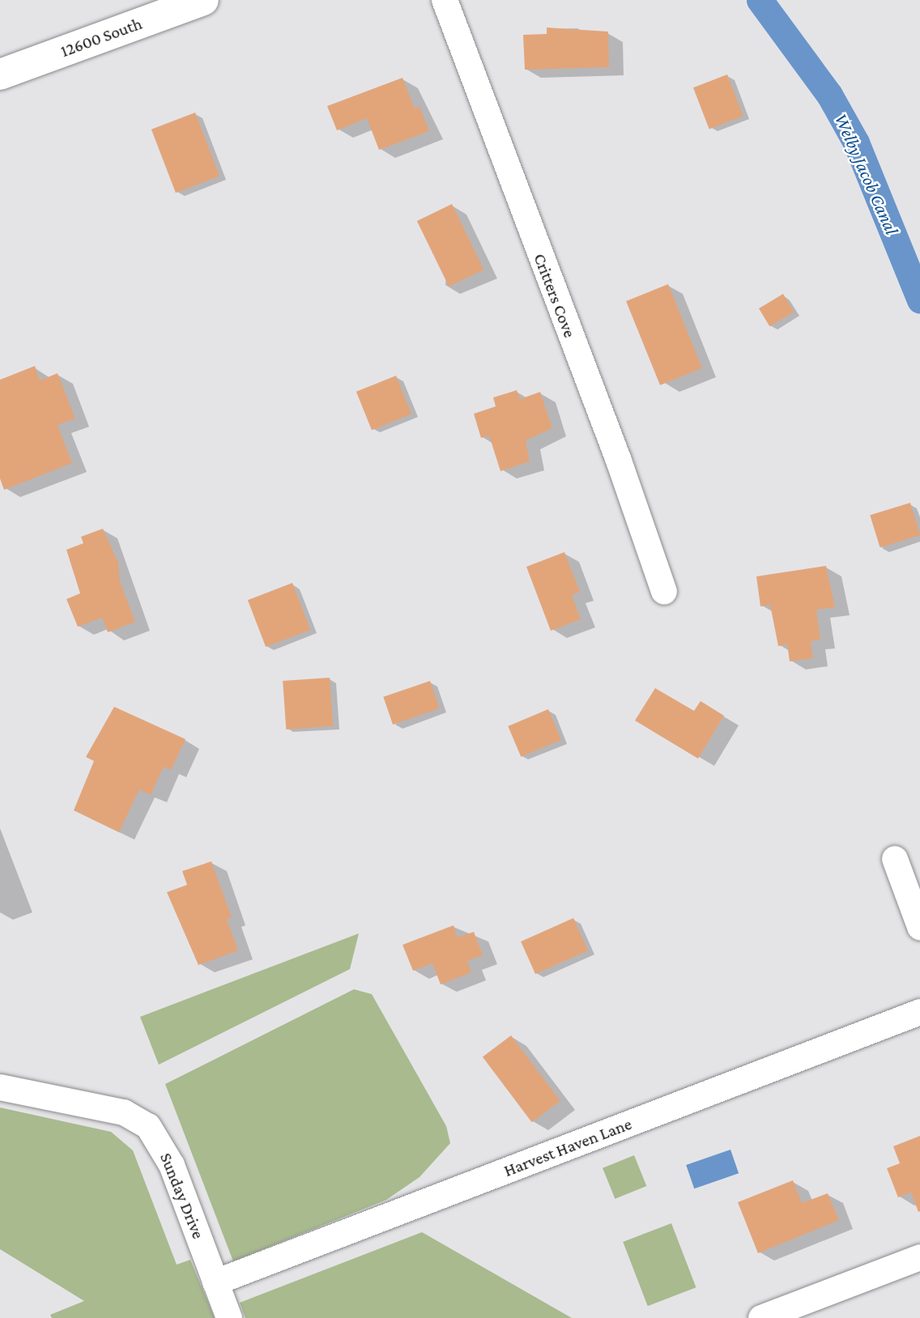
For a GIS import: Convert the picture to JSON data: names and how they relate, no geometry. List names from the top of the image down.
{
  "streets": {
    "main road": ["12600 South"],
    "street": ["Critters Cove", "Harvest Haven Lane", "Sunday Drive"]
  },
  "crossings": [
    ["Harvest Haven Lane", "Sunday Drive"]
  ],
  "water": ["Welby Jacob Canal"]
}
